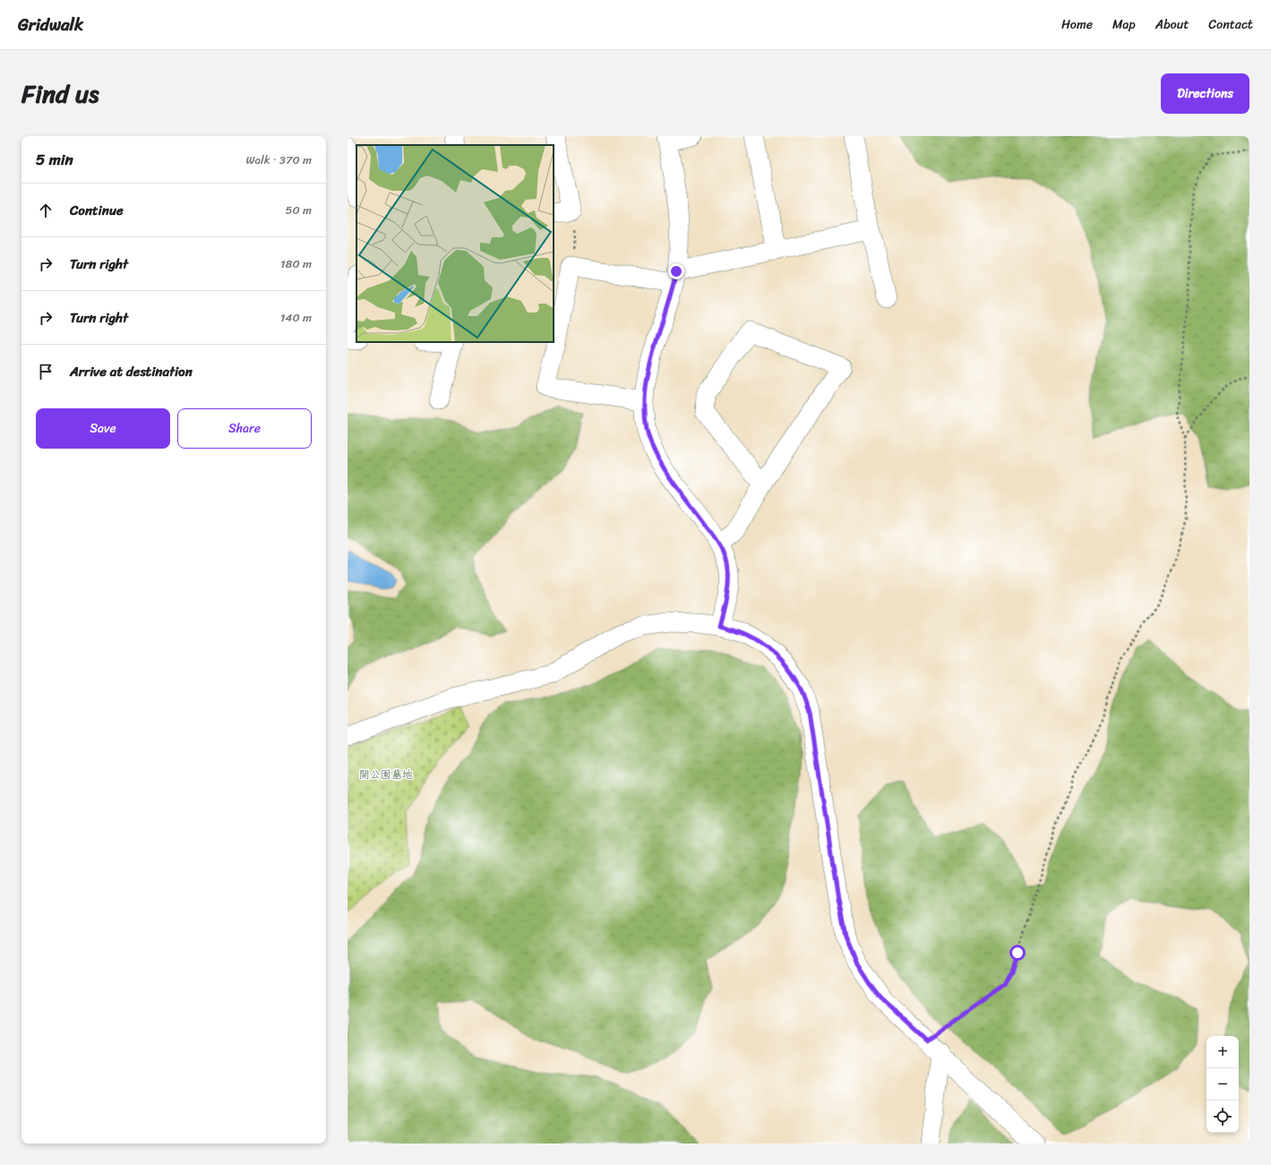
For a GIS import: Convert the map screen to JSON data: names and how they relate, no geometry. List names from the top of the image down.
{
  "parks": ["開公園墓地"],
  "page": {
    "header": "Gridwalk",
    "nav": [
      "Home",
      "Map",
      "About",
      "Contact"
    ],
    "title": "Find us",
    "buttons": [
      "Directions",
      ["Save", "Share"]
    ],
    "heading": ["5 min", "Walk · 370 m"],
    "list": [
      ["Continue", "50 m"],
      ["Turn right", "180 m"],
      ["Turn right", "140 m"],
      "Arrive at destination"
    ],
    "map_buttons": ["+", "−"]
  }
}
